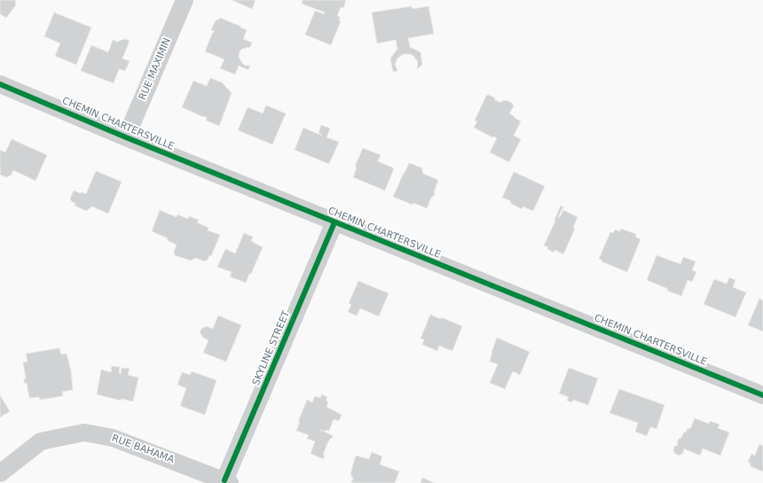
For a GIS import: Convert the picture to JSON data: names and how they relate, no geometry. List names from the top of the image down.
{
  "streets": {
    "street": [
      "RUE MAXIMIN",
      "CHEMIN CHARTERSVILLE",
      "SKYLINE STREET",
      "RUE BAHAMA"
    ]
  },
  "crossings": [
    ["RUE MAXIMIN", "CHEMIN CHARTERSVILLE"],
    ["CHEMIN CHARTERSVILLE", "SKYLINE STREET"],
    ["SKYLINE STREET", "RUE BAHAMA"]
  ]
}
